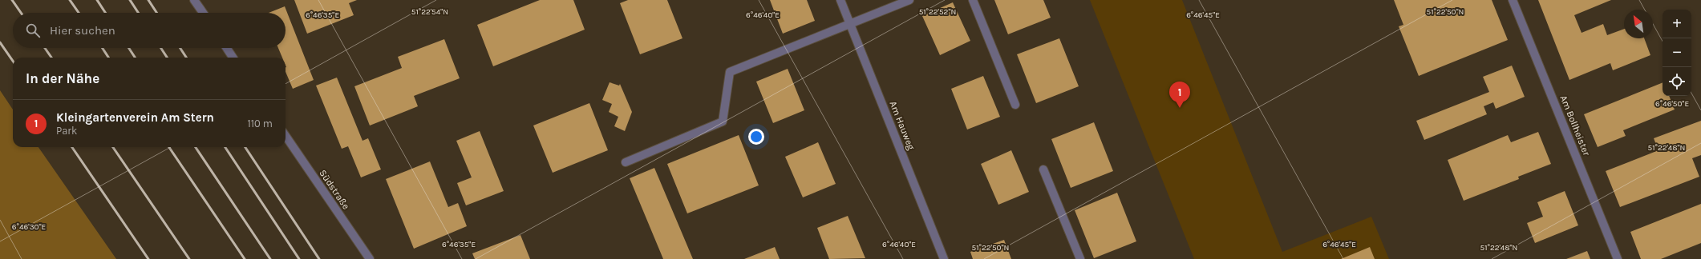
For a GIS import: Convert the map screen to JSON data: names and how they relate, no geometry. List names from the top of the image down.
{
  "streets": {
    "street": ["Am Hauweg", "Am Bollheister", "Südstraße"]
  },
  "north": "top left",
  "page": {
    "map_buttons": ["+", "−"],
    "search": "Hier suchen",
    "heading": "In der Nähe",
    "pins": "1",
    "list": [
      {
        "mark": "1",
        "name": "Kleingartenverein Am Stern",
        "note": "Park",
        "value": "110 m"
      }
    ]
  },
  "coordinates": [
    "51°22'52\"N",
    "51°22'50\"N",
    "51°22'54\"N",
    "6°46'35\"E",
    "6°46'40\"E",
    "6°46'45\"E",
    "6°46'50\"E",
    "51°22'48\"N",
    "6°46'30\"E"
  ]
}
